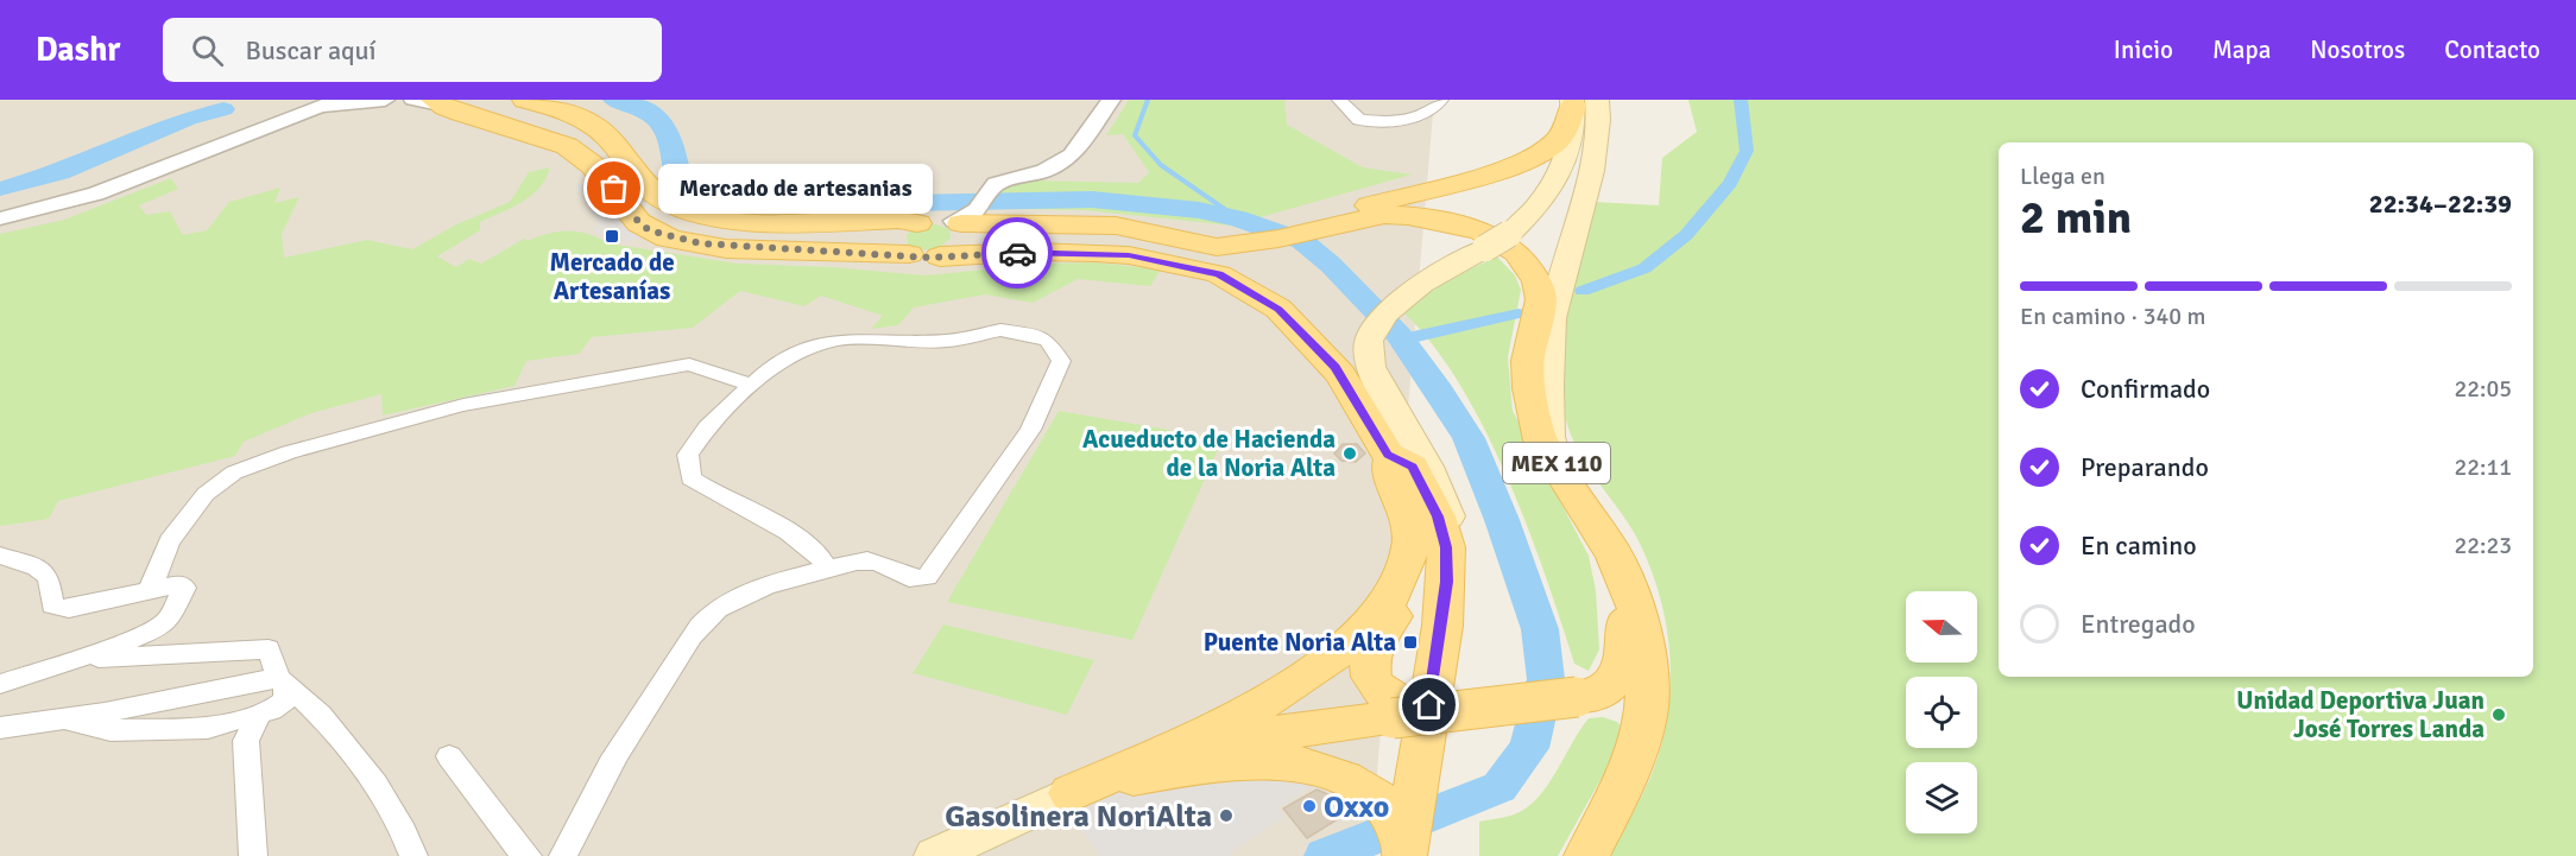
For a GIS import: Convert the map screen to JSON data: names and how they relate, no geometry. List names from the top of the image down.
{
  "streets": {
    "main road": ["MEX 110"]
  },
  "places": {
    "other": [
      "Mercado de artesanias",
      "Acueducto de Hacienda de la Noria Alta",
      "Unidad Deportiva Juan José Torres Landa",
      "Oxxo",
      "Gasolinera NoriAlta"
    ],
    "transit": ["Mercado de Artesanías", "Puente Noria Alta"]
  },
  "north": "left",
  "page": {
    "header": "Dashr",
    "search": "Buscar aquí",
    "nav": [
      "Inicio",
      "Mapa",
      "Nosotros",
      "Contacto"
    ],
    "heading": ["2 min", "Llega en", "22:34–22:39"],
    "bubble": "Mercado de artesanias",
    "bar": "En camino · 340 m",
    "list": [
      ["Confirmado", "22:05"],
      ["Preparando", "22:11"],
      ["En camino", "22:23"],
      "Entregado"
    ]
  }
}
